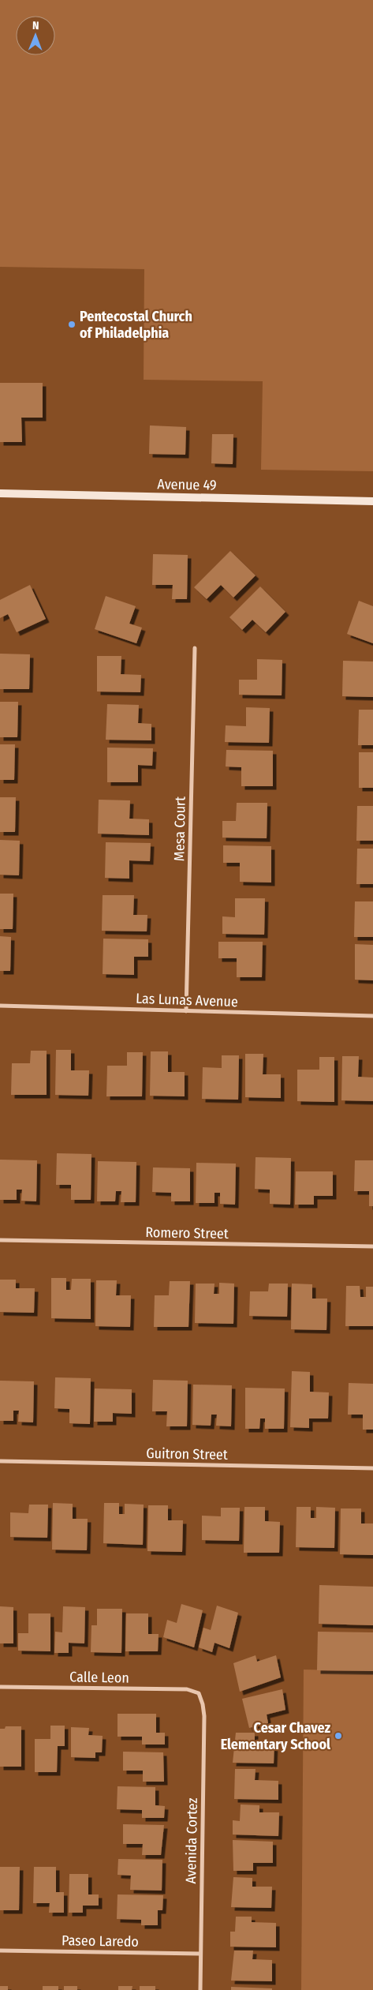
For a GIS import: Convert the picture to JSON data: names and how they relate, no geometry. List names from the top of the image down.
{
  "streets": {
    "street": [
      "Avenue 49",
      "Mesa Court",
      "Las Lunas Avenue",
      "Romero Street",
      "Guitron Street",
      "Calle Leon",
      "Avenida Cortez",
      "Paseo Laredo"
    ]
  },
  "crossings": [
    ["Mesa Court", "Las Lunas Avenue"],
    ["Calle Leon", "Avenida Cortez"],
    ["Avenida Cortez", "Paseo Laredo"]
  ],
  "places": ["Pentecostal Church of Philadelphia", "Cesar Chavez Elementary School"],
  "north": "top"
}
